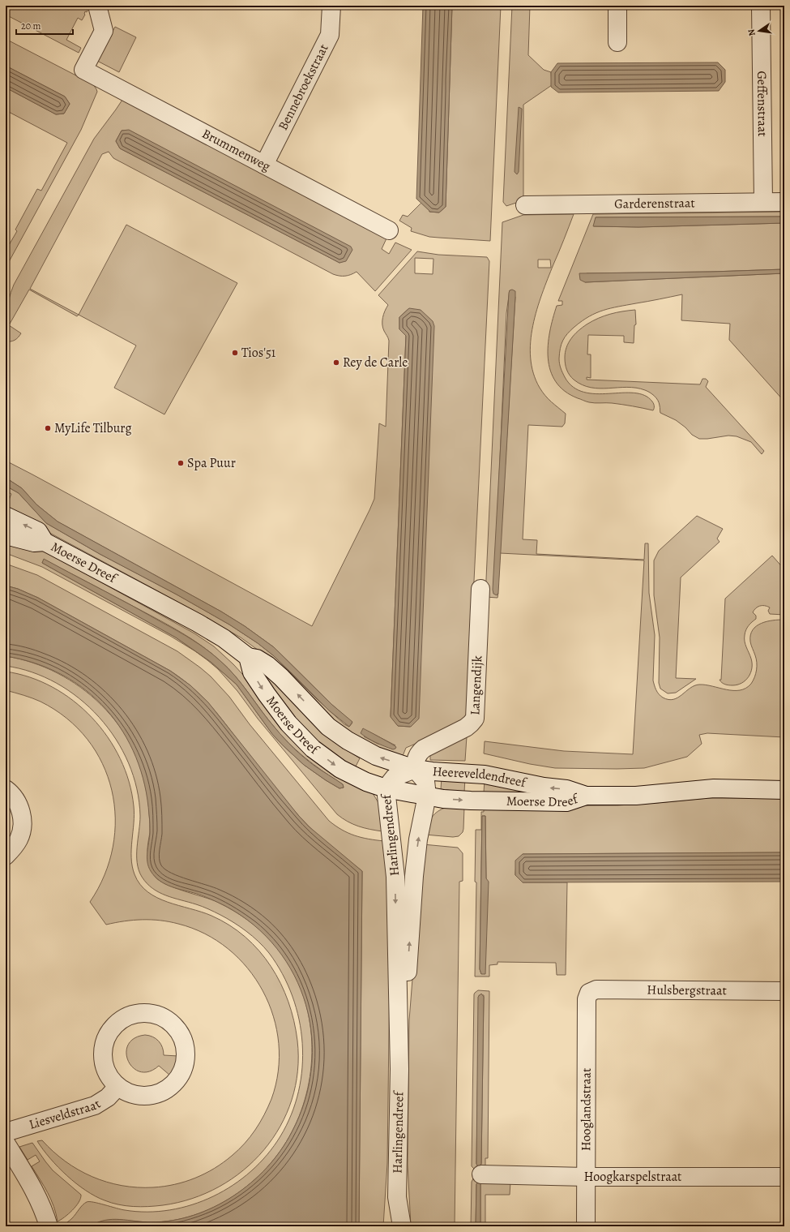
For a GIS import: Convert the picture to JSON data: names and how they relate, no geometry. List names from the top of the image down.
{
  "streets": {
    "street": [
      "Bennebroekstraat",
      "Geffenstraat",
      "Brummenweg",
      "Garderenstraat",
      "Moerse Dreef",
      "Langendijk",
      "Heereveldendreef",
      "Harlingendreef",
      "Hulsbergstraat",
      "Hooglandstraat",
      "Liesveldstraat",
      "Hoogkarspelstraat"
    ]
  },
  "crossings": [
    ["Bennebroekstraat", "Brummenweg"],
    ["Geffenstraat", "Garderenstraat"],
    ["Moerse Dreef", "Heereveldendreef"],
    ["Moerse Dreef", "Harlingendreef"],
    ["Langendijk", "Heereveldendreef"],
    ["Langendijk", "Harlingendreef"],
    ["Heereveldendreef", "Harlingendreef"],
    ["Hulsbergstraat", "Hooglandstraat"],
    ["Hooglandstraat", "Hoogkarspelstraat"]
  ],
  "one_way": ["Heereveldendreef"],
  "places": [
    "Tios'51",
    "Rey de Carle",
    "MyLife Tilburg",
    "Spa Puur"
  ],
  "scale_bar": "20 m",
  "north": "left"
}
